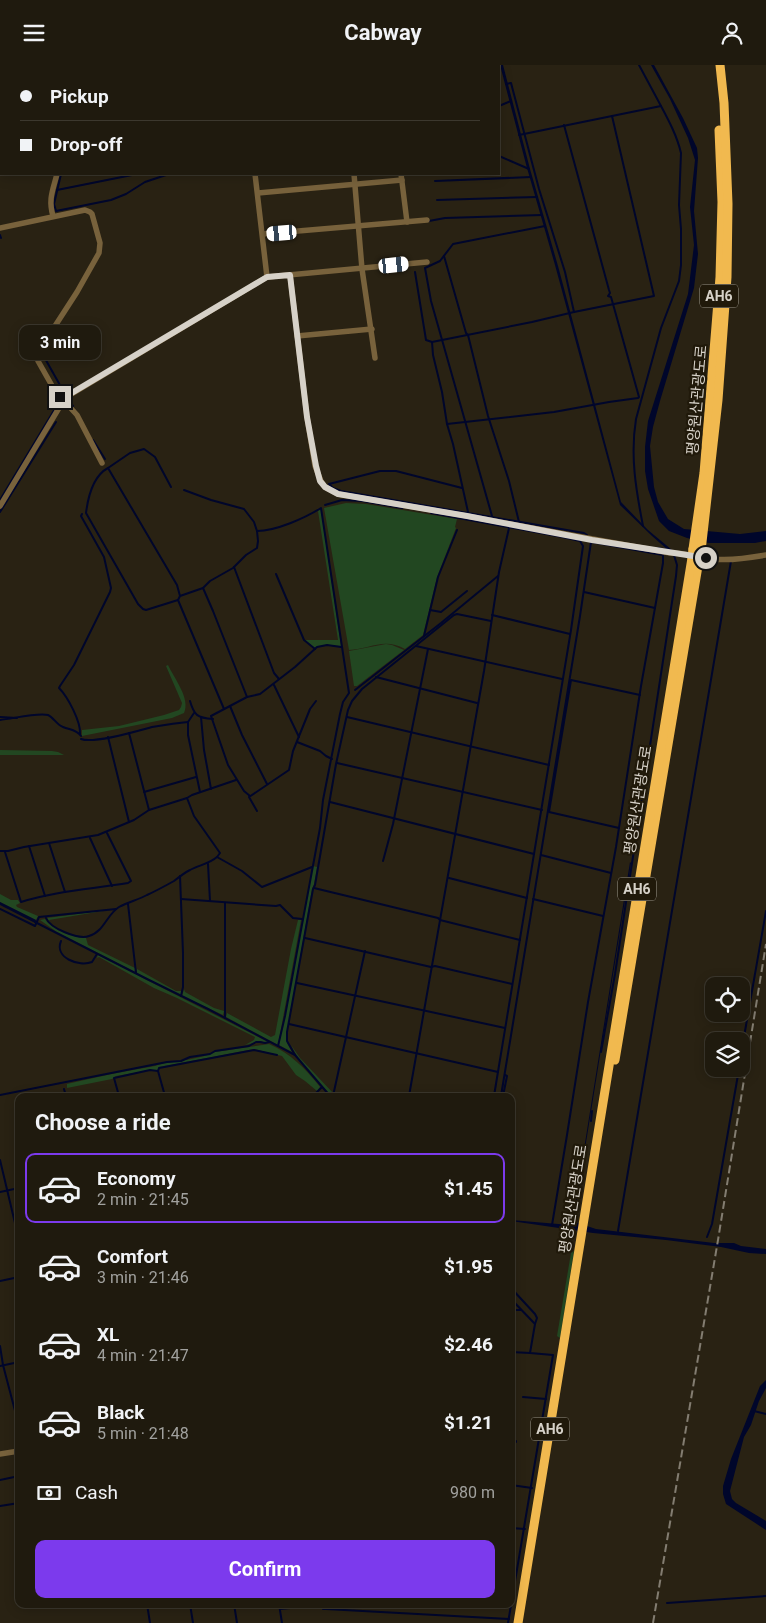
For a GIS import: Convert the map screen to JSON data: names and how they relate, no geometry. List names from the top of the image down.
{
  "streets": {
    "highway": ["AH6", "평양원산관광도로"]
  },
  "page": {
    "header": "Cabway",
    "banner": ["Pickup", "Drop-off"],
    "bubble": "3 min",
    "heading": "Choose a ride",
    "list": [
      {
        "name": "Economy",
        "note": "2 min · 21:45",
        "value": "$1.45"
      },
      {
        "name": "Comfort",
        "note": "3 min · 21:46",
        "value": "$1.95"
      },
      {
        "name": "XL",
        "note": "4 min · 21:47",
        "value": "$2.46"
      },
      {
        "name": "Black",
        "note": "5 min · 21:48",
        "value": "$1.21"
      }
    ],
    "pay": ["Cash", "980 m"],
    "buttons": "Confirm"
  }
}
